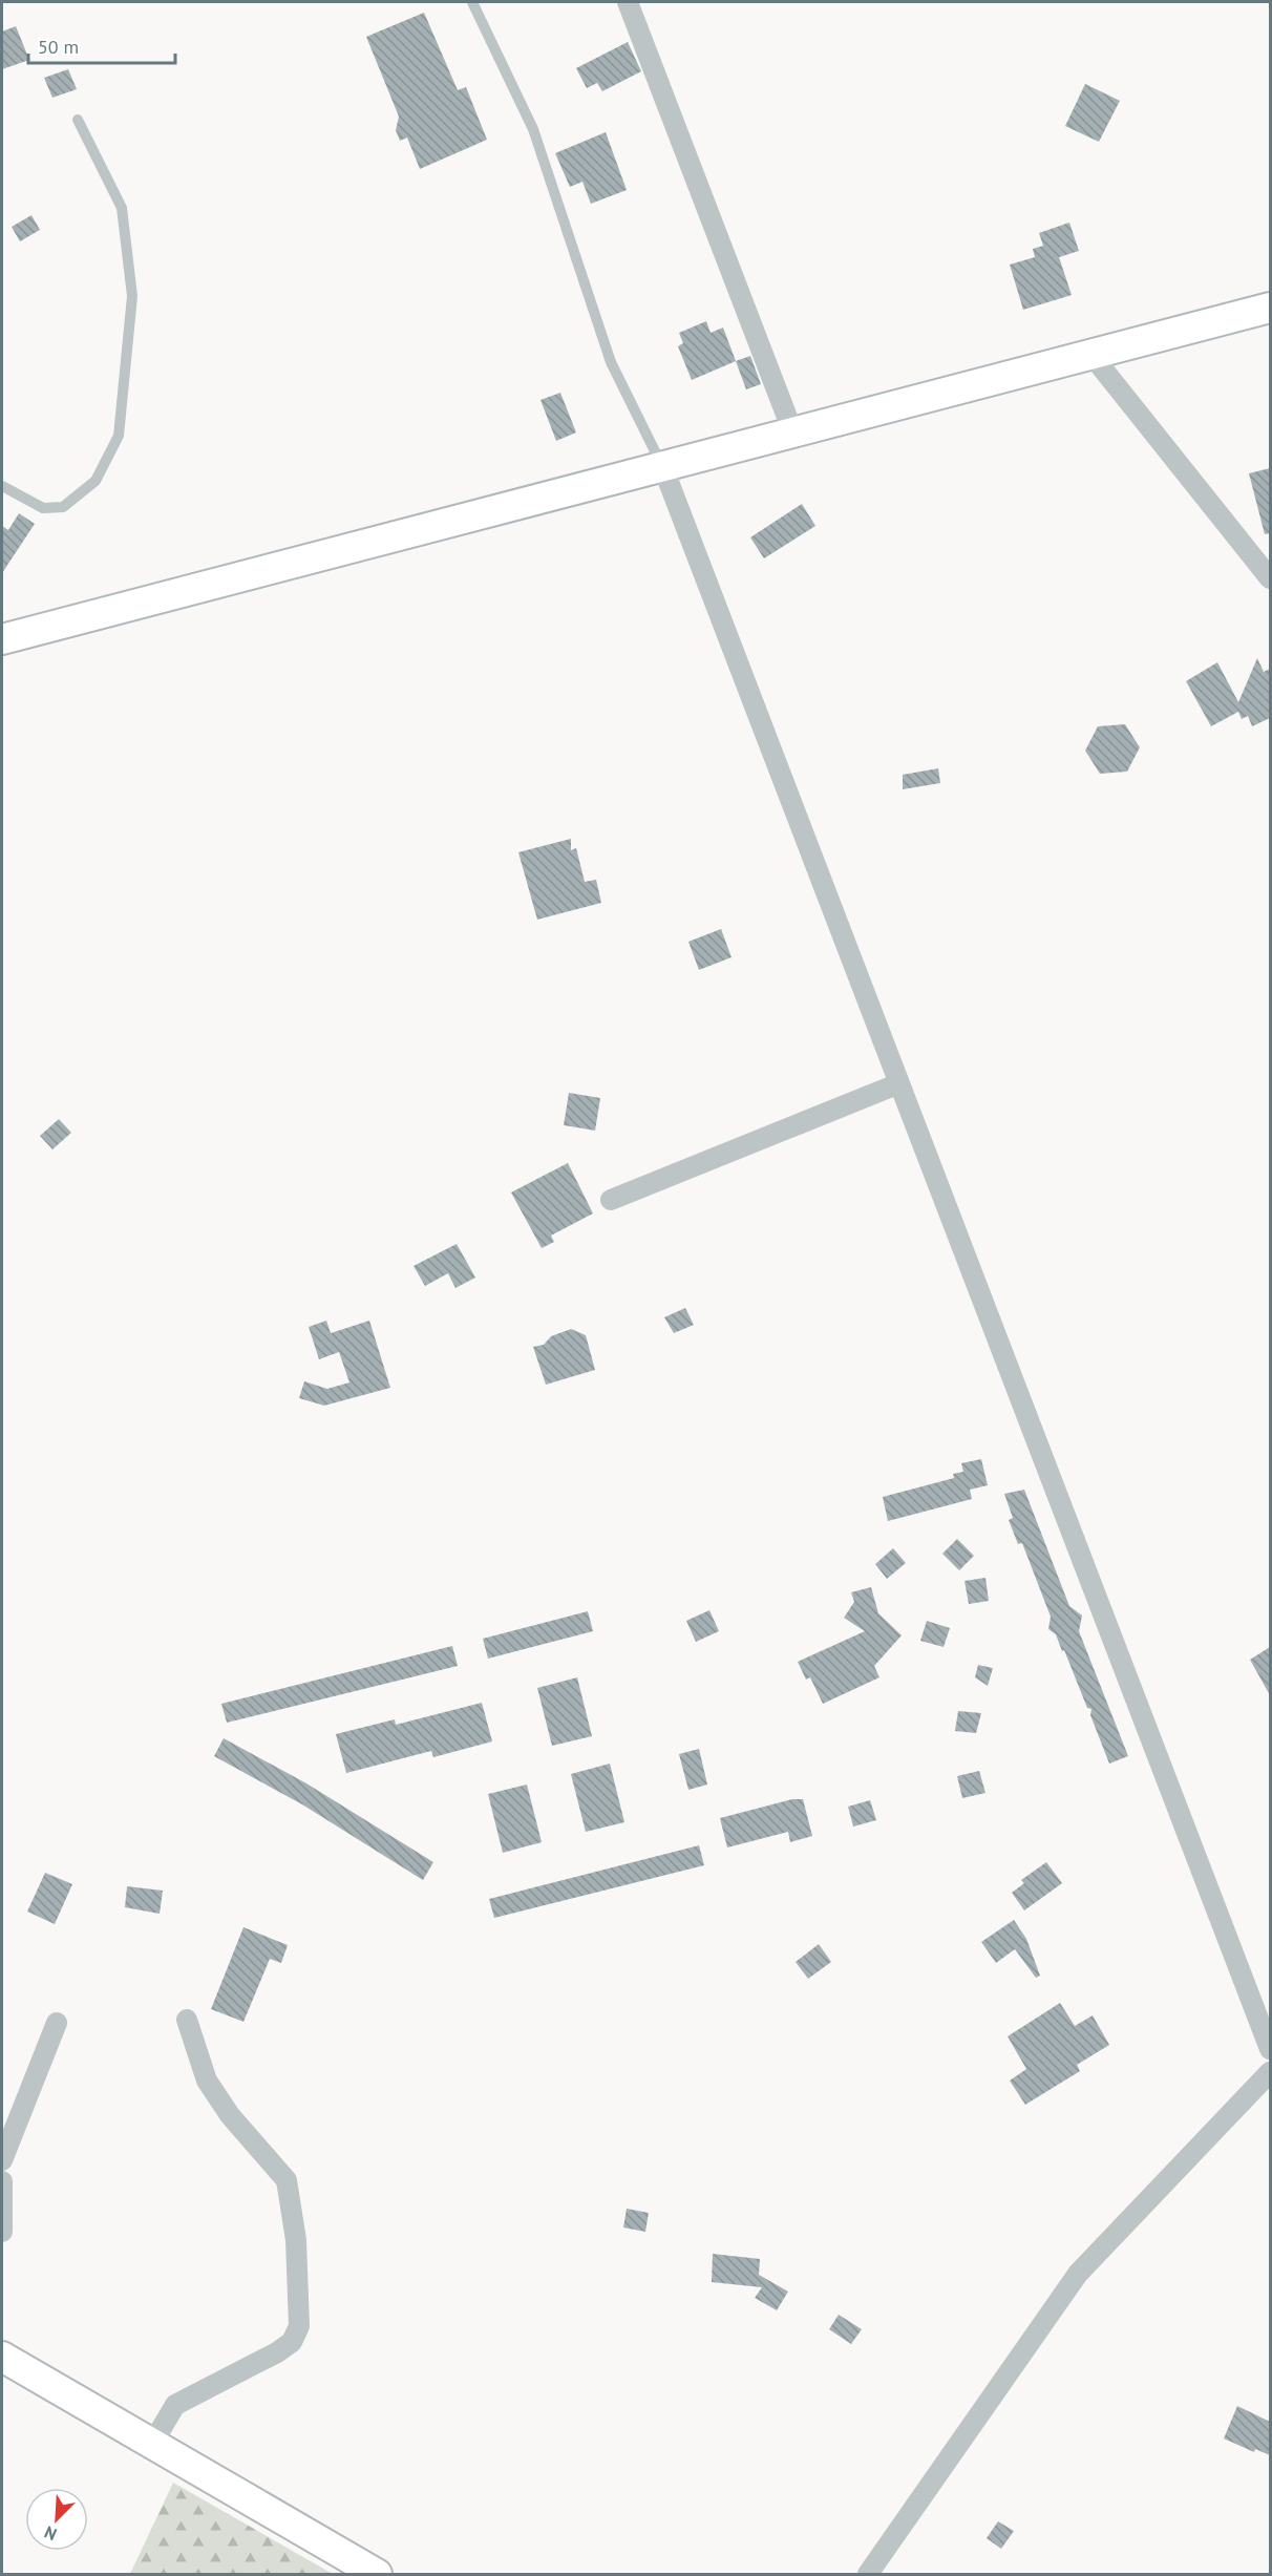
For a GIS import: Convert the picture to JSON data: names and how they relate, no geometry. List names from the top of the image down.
{
  "scale_bar": "50 m",
  "north": "bottom left"
}
